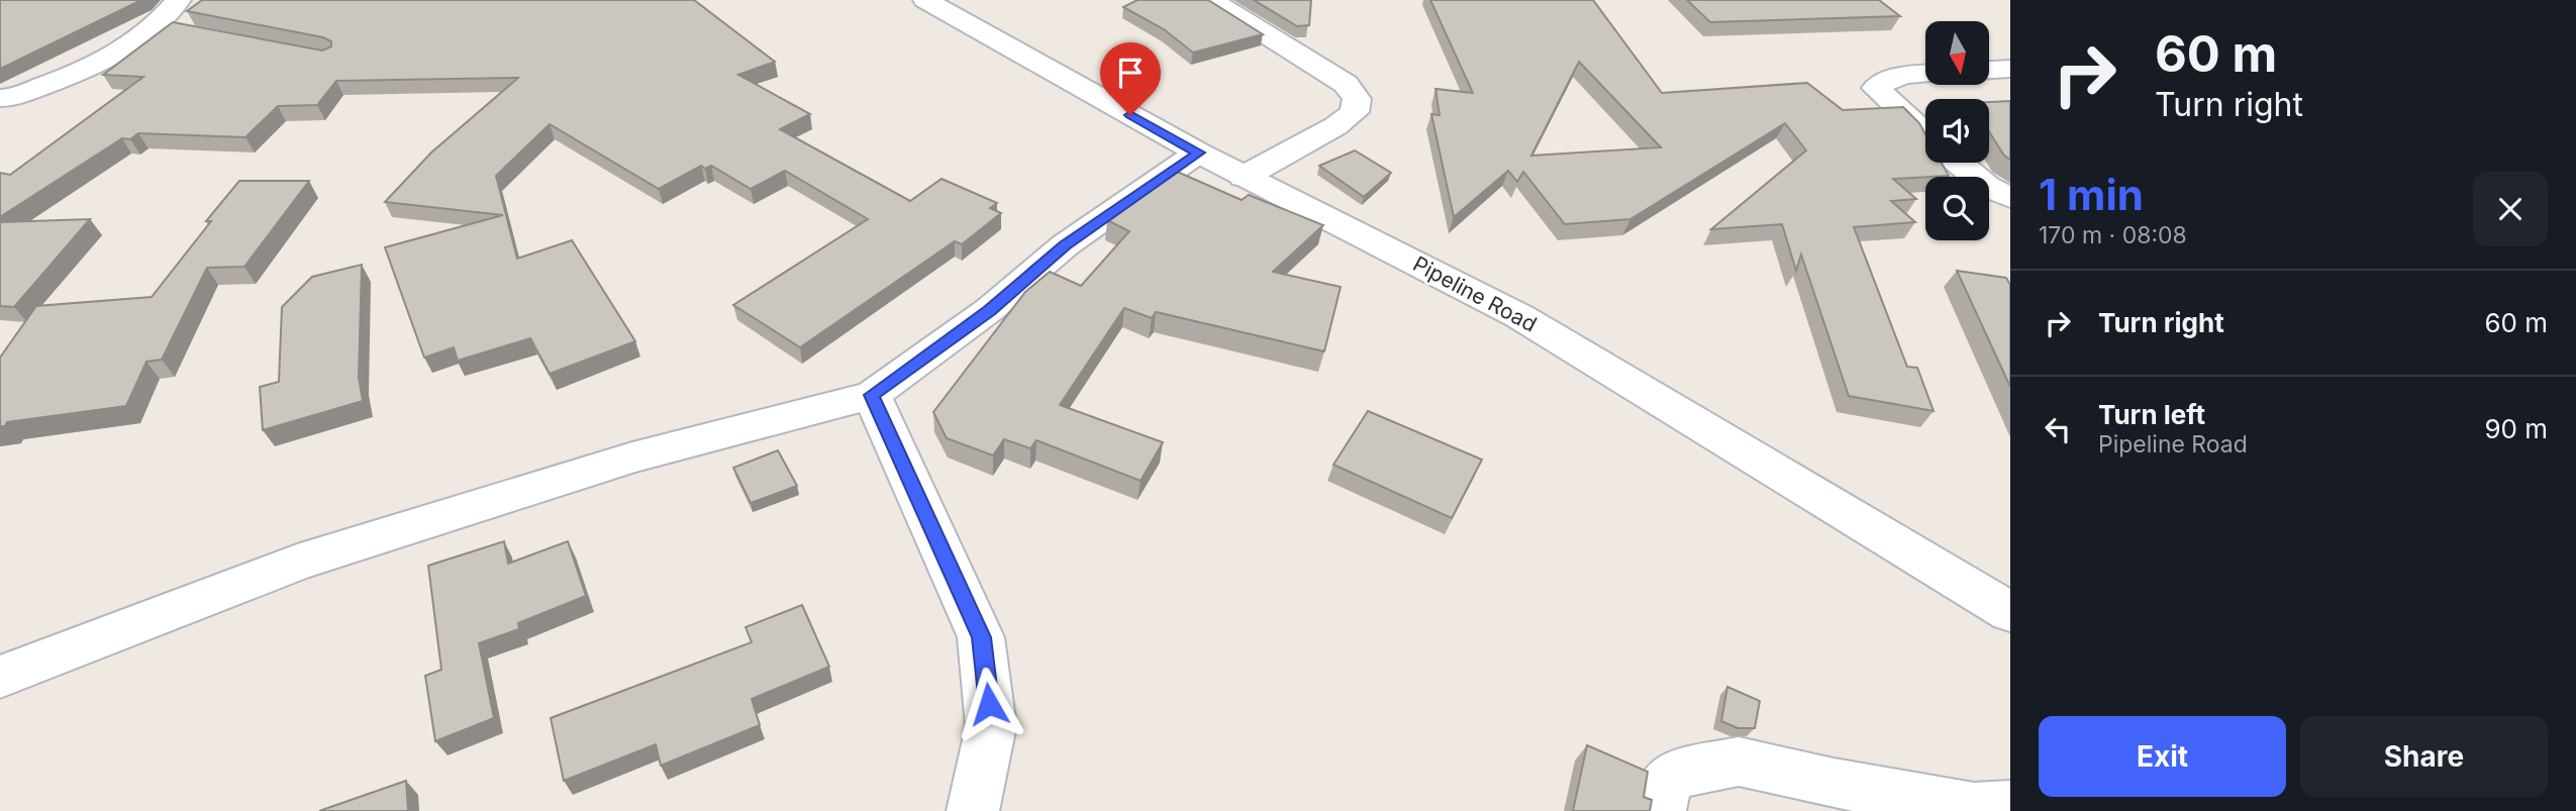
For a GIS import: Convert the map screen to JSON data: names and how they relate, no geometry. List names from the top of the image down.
{
  "streets": {
    "street": ["Pipeline Road"]
  },
  "north": "bottom",
  "page": {
    "turn": ["60 m", "Turn right"],
    "heading": ["1 min", "170 m · 08:08"],
    "list": [
      {
        "name": "Turn right",
        "value": "60 m"
      },
      {
        "name": "Turn left",
        "note": "Pipeline Road",
        "value": "90 m"
      }
    ],
    "buttons": ["Exit", "Share"]
  }
}
